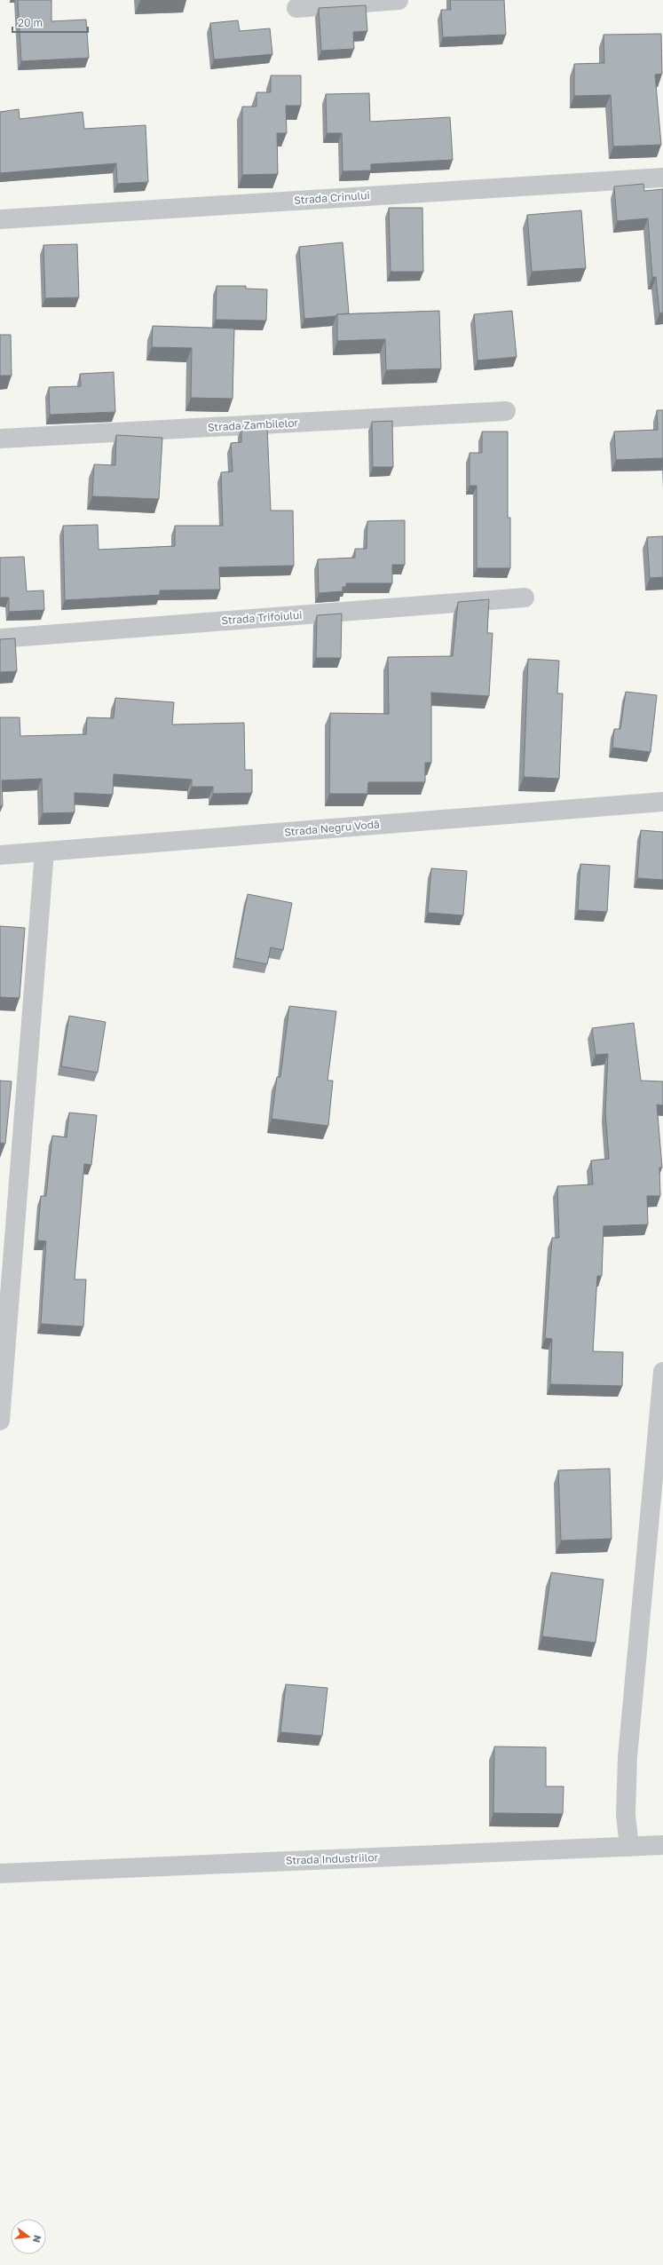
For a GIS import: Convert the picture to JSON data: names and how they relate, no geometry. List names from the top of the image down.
{
  "streets": {
    "street": [
      "Strada Crinului",
      "Strada Zambilelor",
      "Strada Trifoiului",
      "Strada Negru Vodă",
      "Strada Industriilor"
    ]
  },
  "scale_bar": "20 m",
  "north": "right"
}
